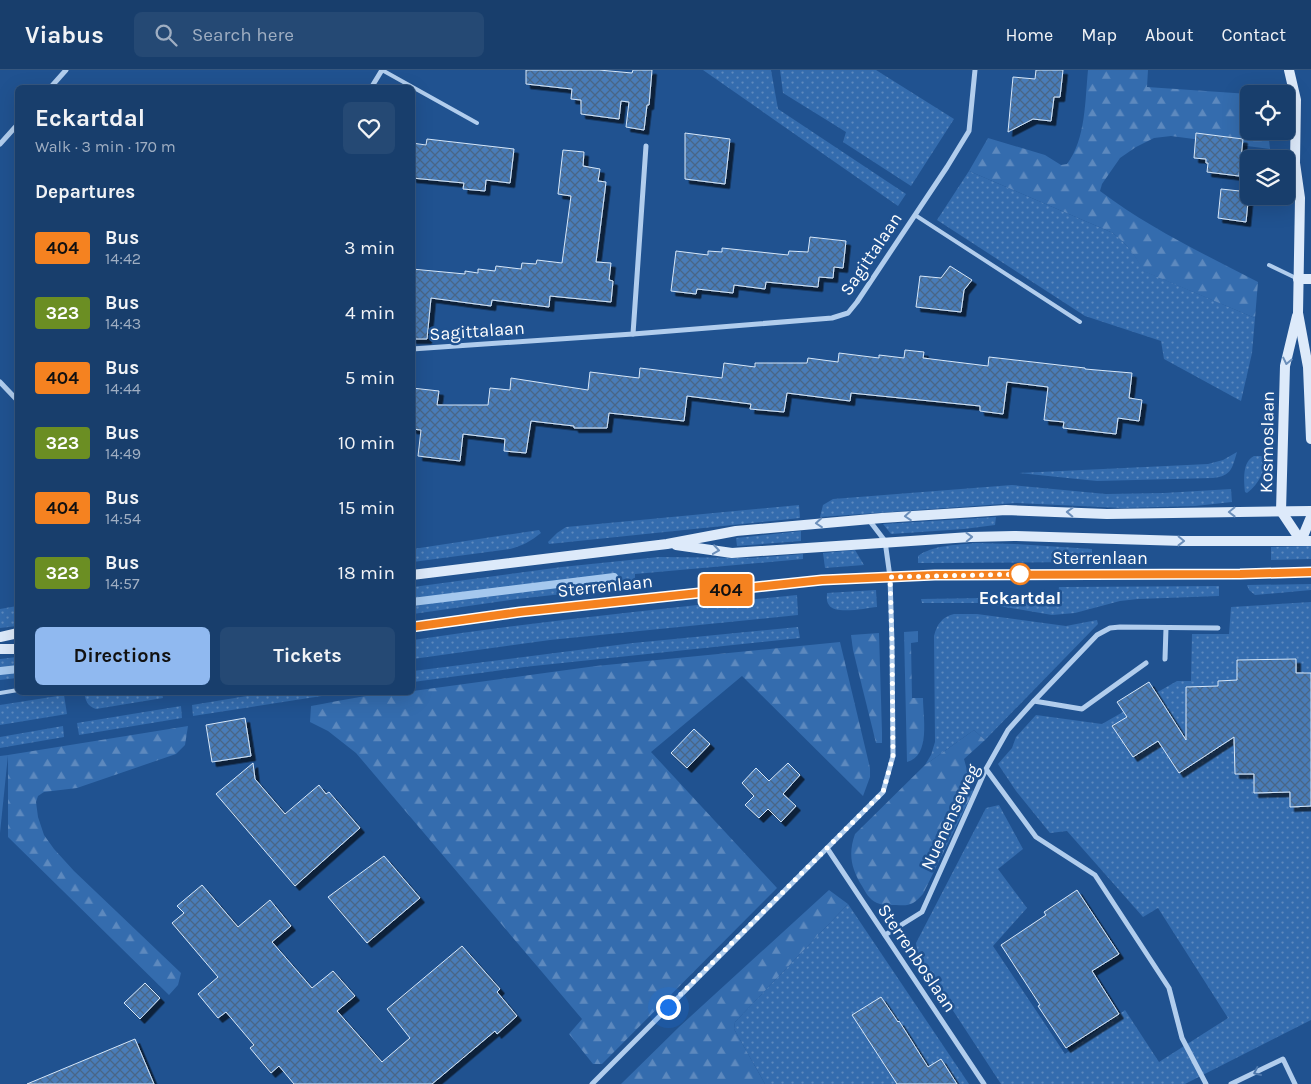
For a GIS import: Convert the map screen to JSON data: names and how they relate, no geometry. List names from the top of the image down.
{
  "streets": {
    "main road": ["Kosmoslaan", "Sterrenlaan"],
    "street": ["Sagittalaan", "Nuenenseweg", "Sterrenboslaan"]
  },
  "crossings": [
    ["Kosmoslaan", "Sterrenlaan"],
    ["Nuenenseweg", "Sterrenboslaan"]
  ],
  "places": ["Eckartdal"],
  "lines": ["bus line 404"],
  "page": {
    "header": "Viabus",
    "search": "Search here",
    "nav": [
      "Home",
      "Map",
      "About",
      "Contact"
    ],
    "on_map": "404",
    "heading": [
      ["Eckartdal", "Walk · 3 min · 170 m"],
      "Departures"
    ],
    "list": [
      {
        "mark": "404",
        "name": "Bus",
        "note": "14:42",
        "value": "3 min"
      },
      {
        "mark": "323",
        "name": "Bus",
        "note": "14:43",
        "value": "4 min"
      },
      {
        "mark": "404",
        "name": "Bus",
        "note": "14:44",
        "value": "5 min"
      },
      {
        "mark": "323",
        "name": "Bus",
        "note": "14:49",
        "value": "10 min"
      },
      {
        "mark": "404",
        "name": "Bus",
        "note": "14:54",
        "value": "15 min"
      },
      {
        "mark": "323",
        "name": "Bus",
        "note": "14:57",
        "value": "18 min"
      }
    ],
    "buttons": ["Directions", "Tickets"]
  }
}
